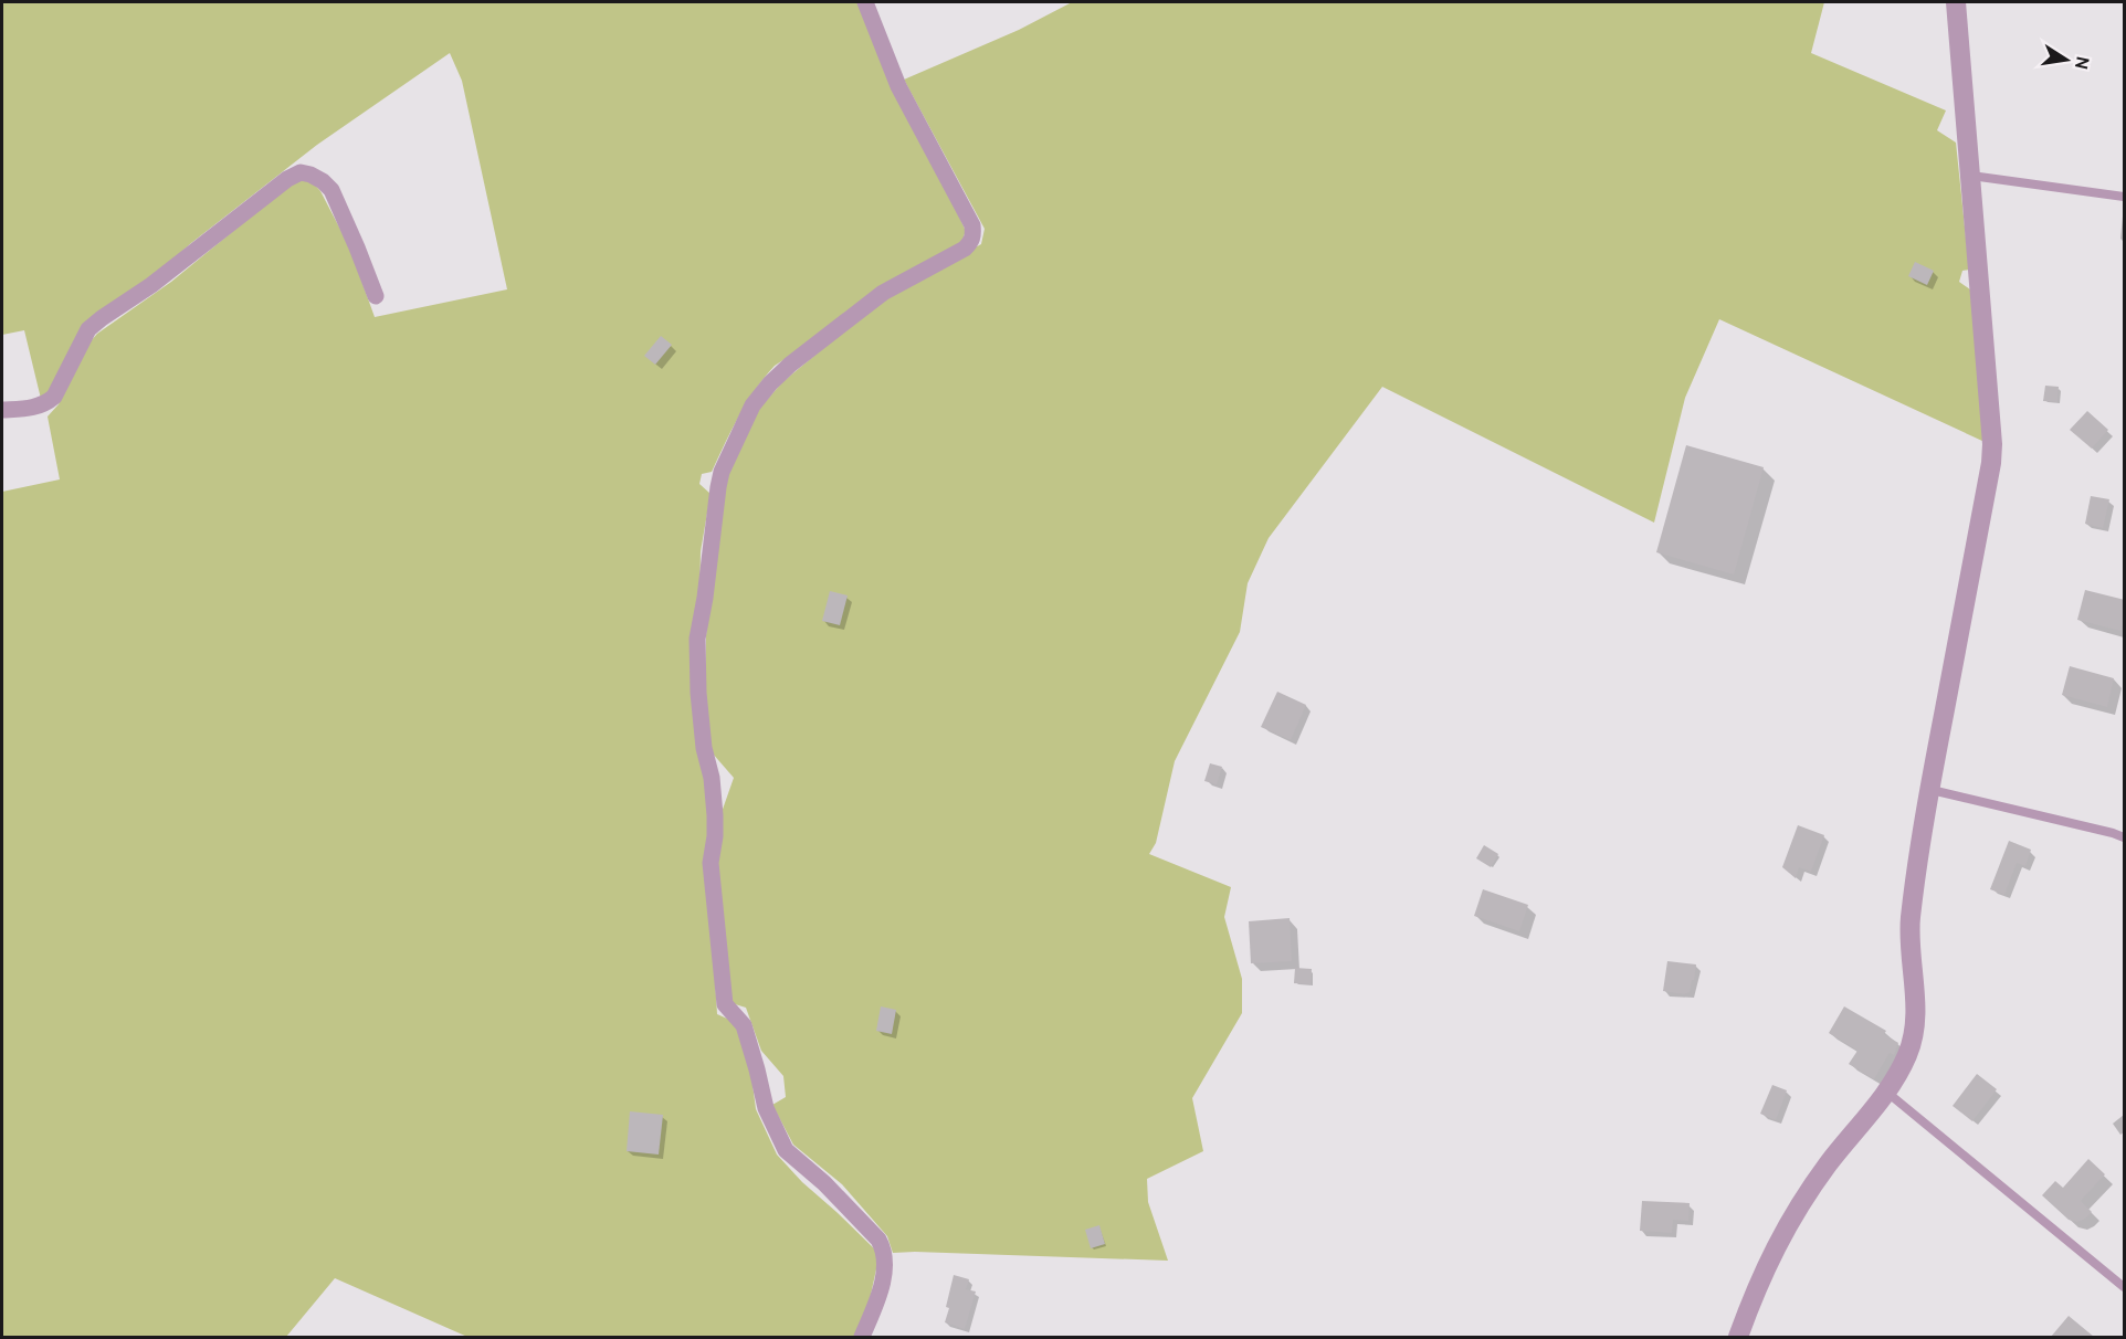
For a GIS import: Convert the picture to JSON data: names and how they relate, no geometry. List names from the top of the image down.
{
  "north": "right"
}
